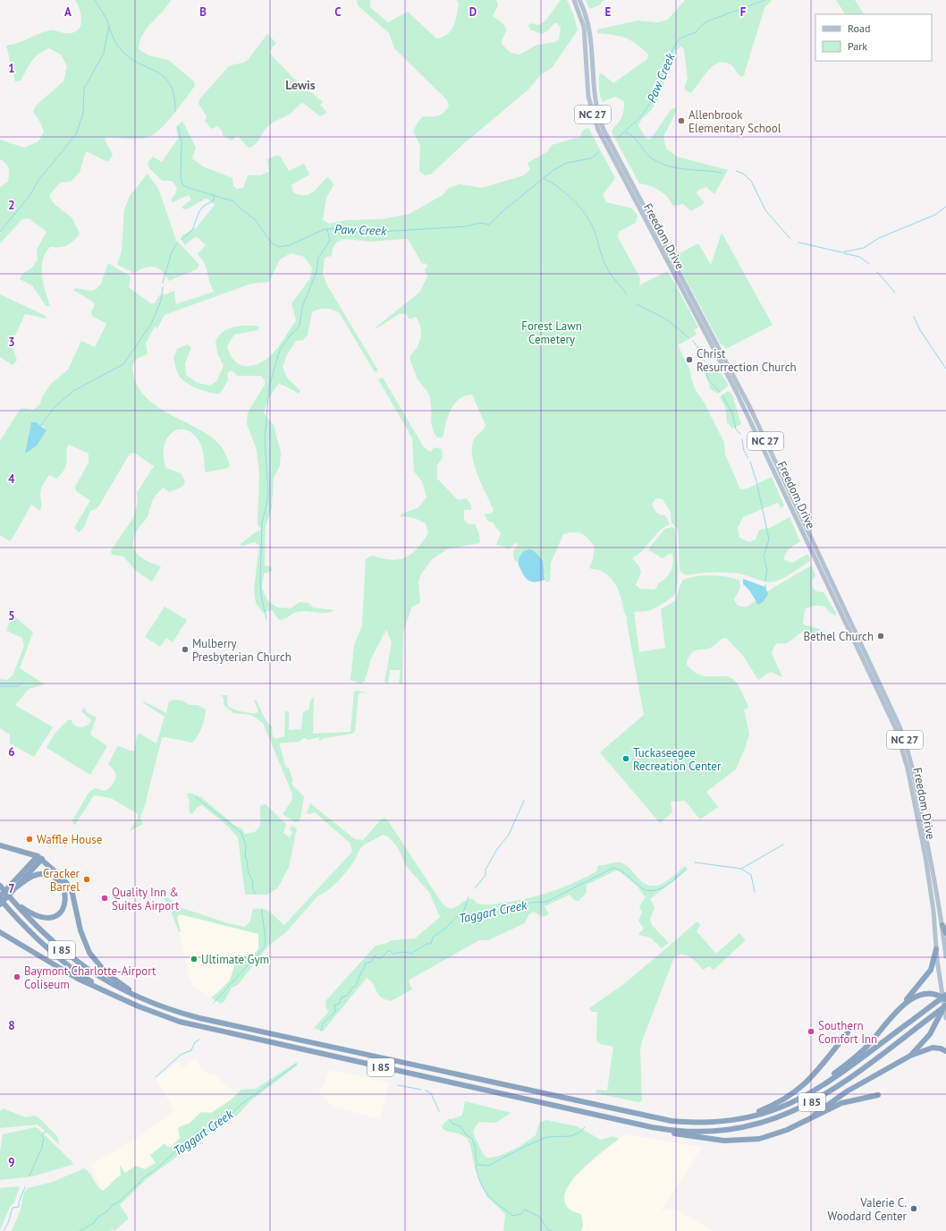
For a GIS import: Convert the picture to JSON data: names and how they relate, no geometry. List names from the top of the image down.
{
  "streets": {
    "highway": ["I 85"],
    "main road": ["NC 27", "Freedom Drive"]
  },
  "districts": ["Lewis"],
  "water": ["Paw Creek", "Taggart Creek"],
  "parks": ["Forest Lawn Cemetery"],
  "places": [
    "Allenbrook Elementary School",
    "Christ Resurrection Church",
    "Bethel Church",
    "Mulberry Presbyterian Church",
    "Tuckaseegee Recreation Center",
    "Waffle House",
    "Cracker Barrel",
    "Quality Inn & Suites Airport",
    "Ultimate Gym",
    "Baymont Charlotte-Airport Coliseum",
    "Southern Comfort Inn",
    "Valerie C. Woodard Center"
  ],
  "legend": ["Road", "Park"],
  "grid": {
    "columns": [
      "A",
      "B",
      "C",
      "D",
      "E",
      "F"
    ],
    "rows": [
      "1",
      "2",
      "3",
      "4",
      "5",
      "6",
      "7",
      "8",
      "9"
    ]
  }
}
